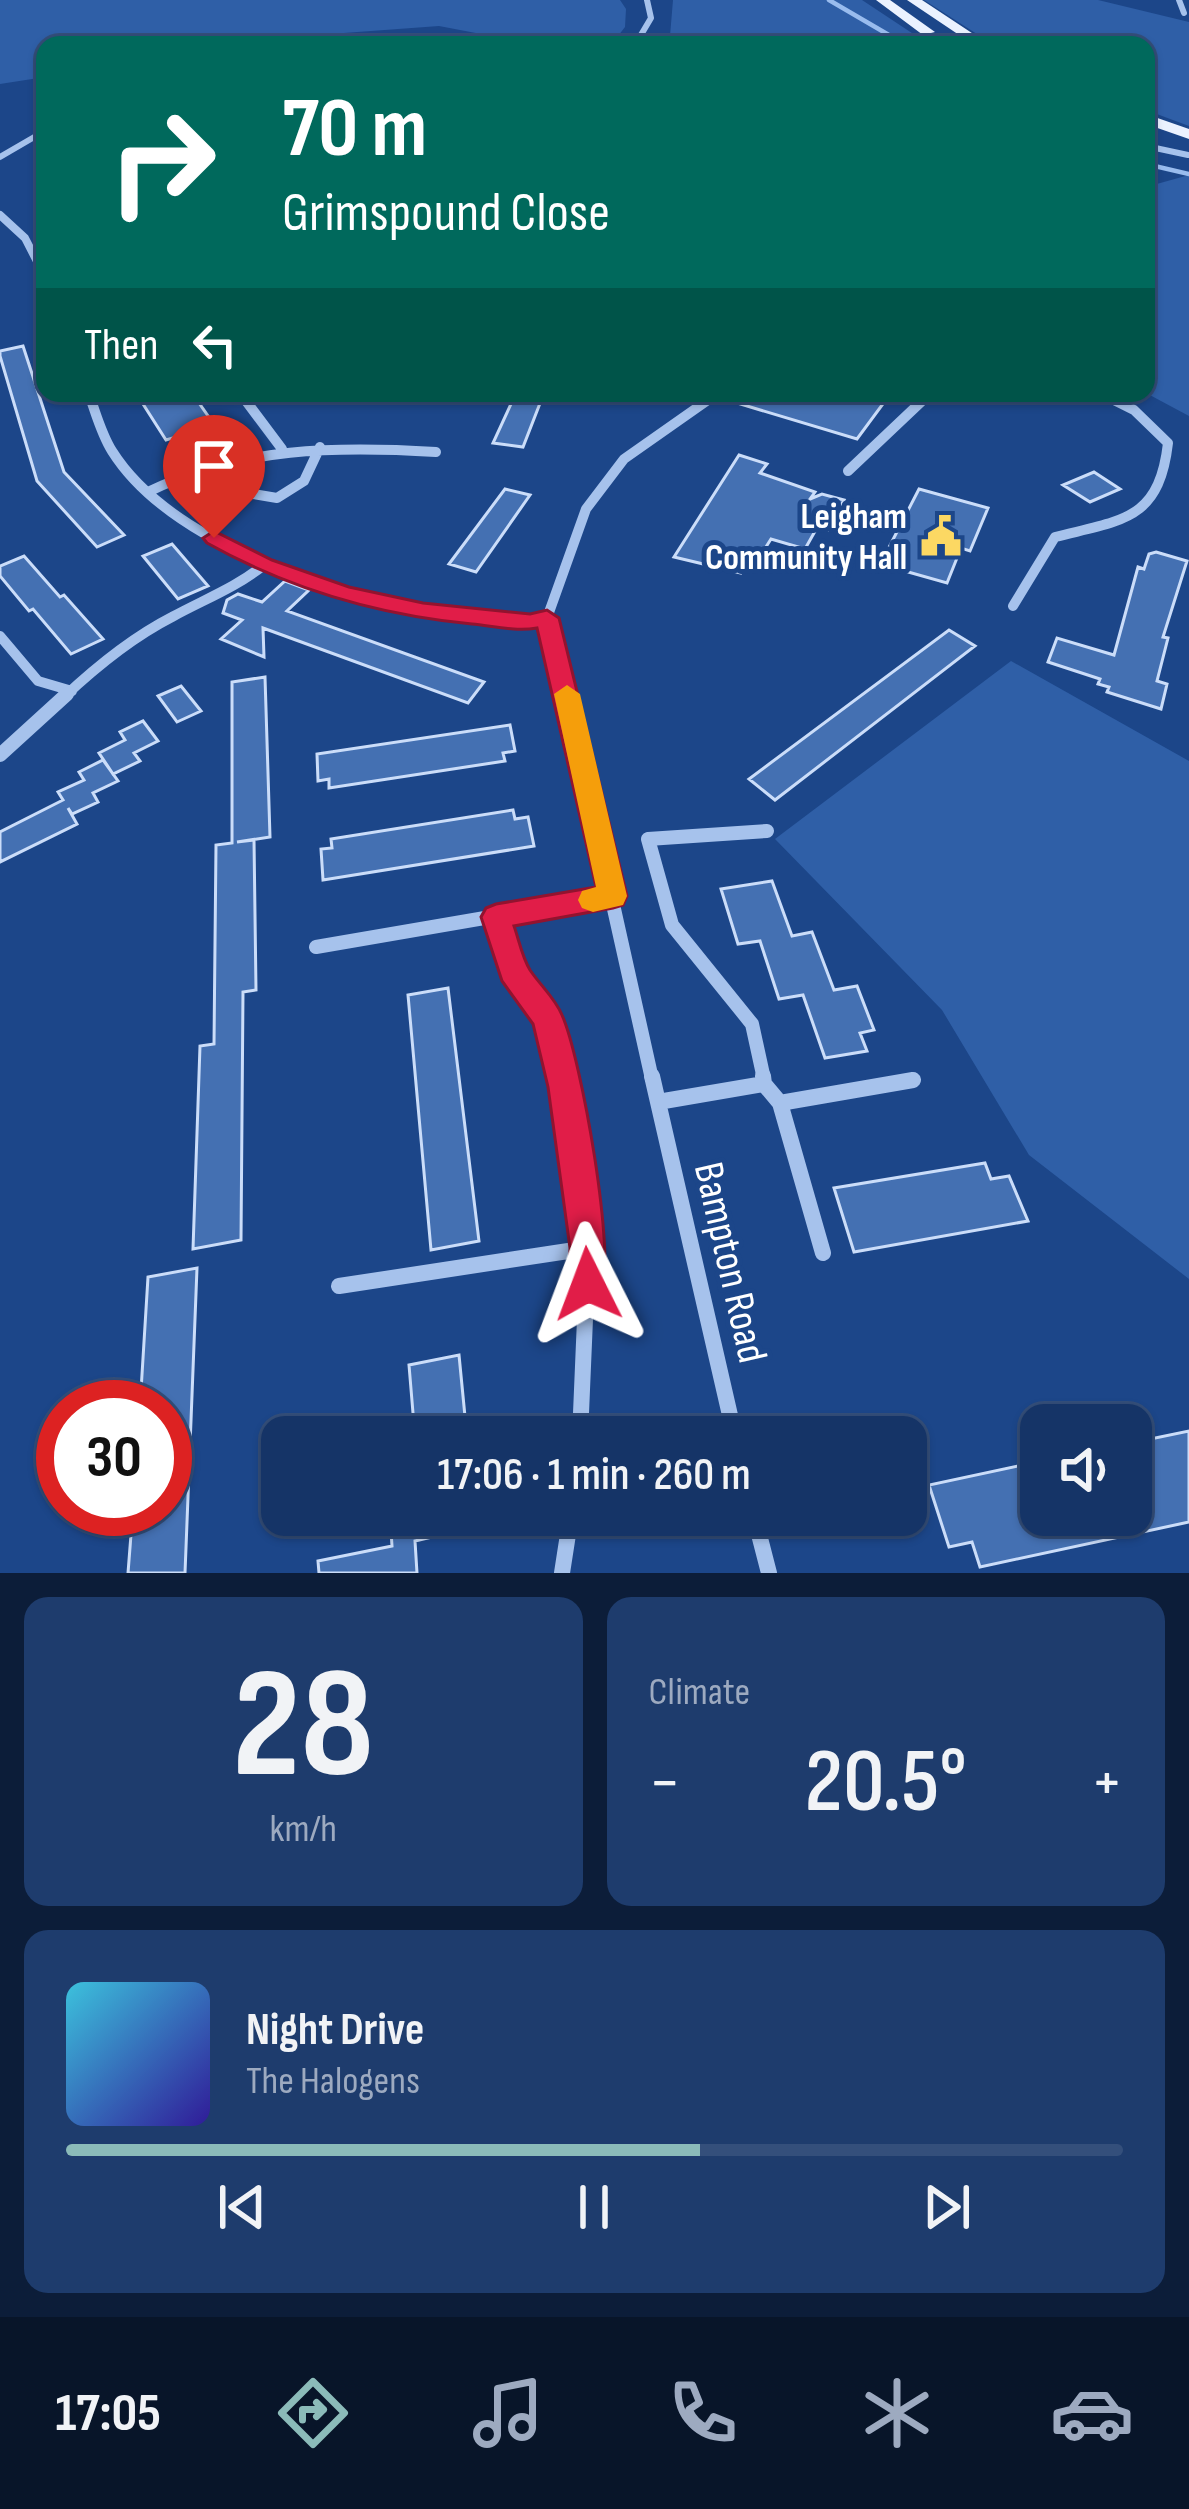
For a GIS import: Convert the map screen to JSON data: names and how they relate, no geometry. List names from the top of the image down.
{
  "streets": {
    "street": ["Bampton Road"]
  },
  "places": {
    "public building": ["Leigham Community Hall"]
  },
  "page": {
    "turn": ["70 m", "Grimspound Close"],
    "then": "Then",
    "limit": "30",
    "trip": "17:06 · 1 min · 260 m",
    "tile": [
      ["28", "km/h"],
      "Climate"
    ],
    "heat": ["−", "20.5°", "+"],
    "song": ["Night Drive", "The Halogens"],
    "tabs": "17:05"
  }
}
